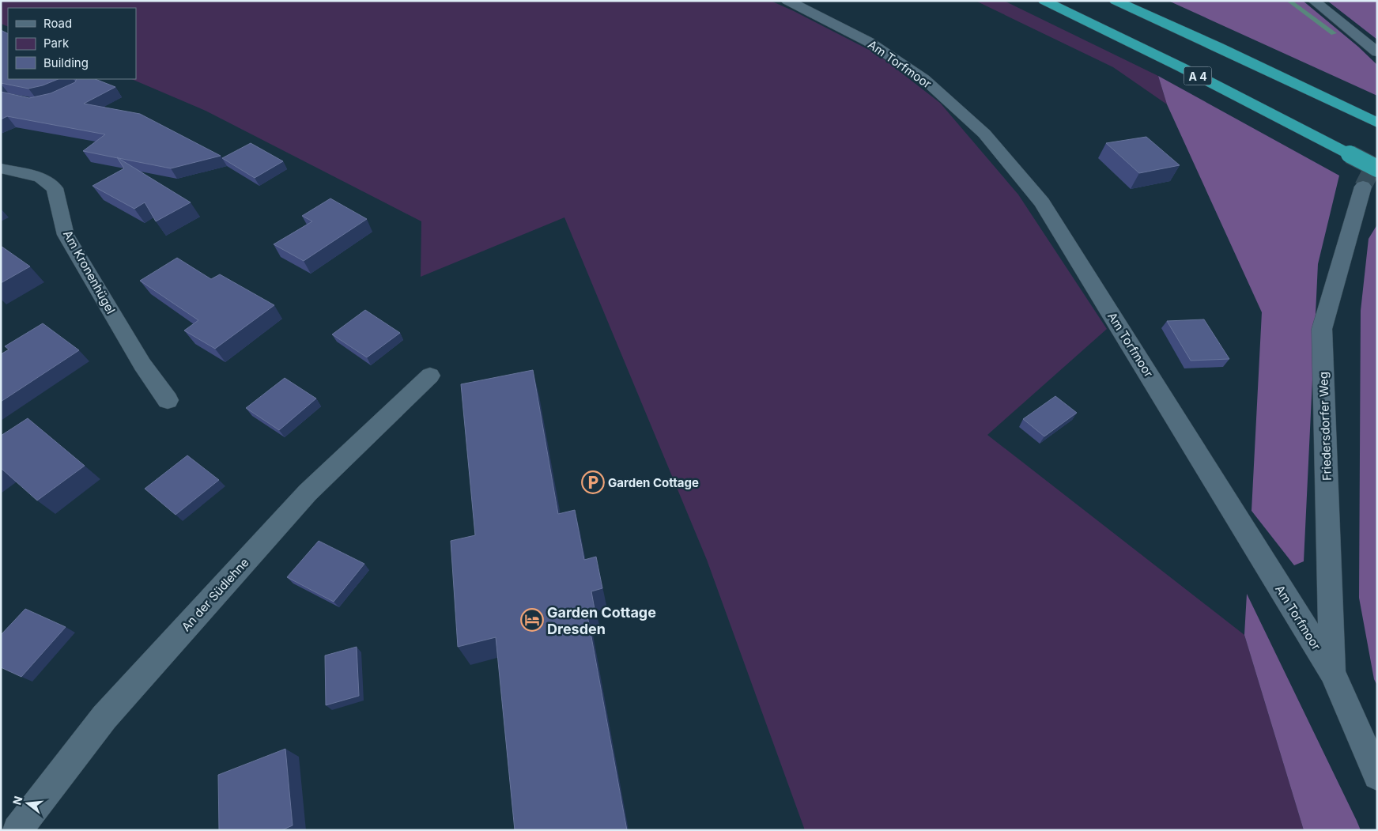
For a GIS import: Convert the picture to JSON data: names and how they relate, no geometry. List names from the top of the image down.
{
  "streets": {
    "highway": ["A 4"],
    "street": [
      "Am Torfmoor",
      "Am Kronenhügel",
      "Friedersdorfer Weg",
      "An der Südlehne"
    ]
  },
  "crossings": [
    ["Am Torfmoor", "Friedersdorfer Weg"]
  ],
  "places": {
    "parking": ["Garden Cottage"],
    "hotel": ["Garden Cottage Dresden"]
  },
  "legend": ["Road", "Park", "Building"],
  "north": "left"
}
